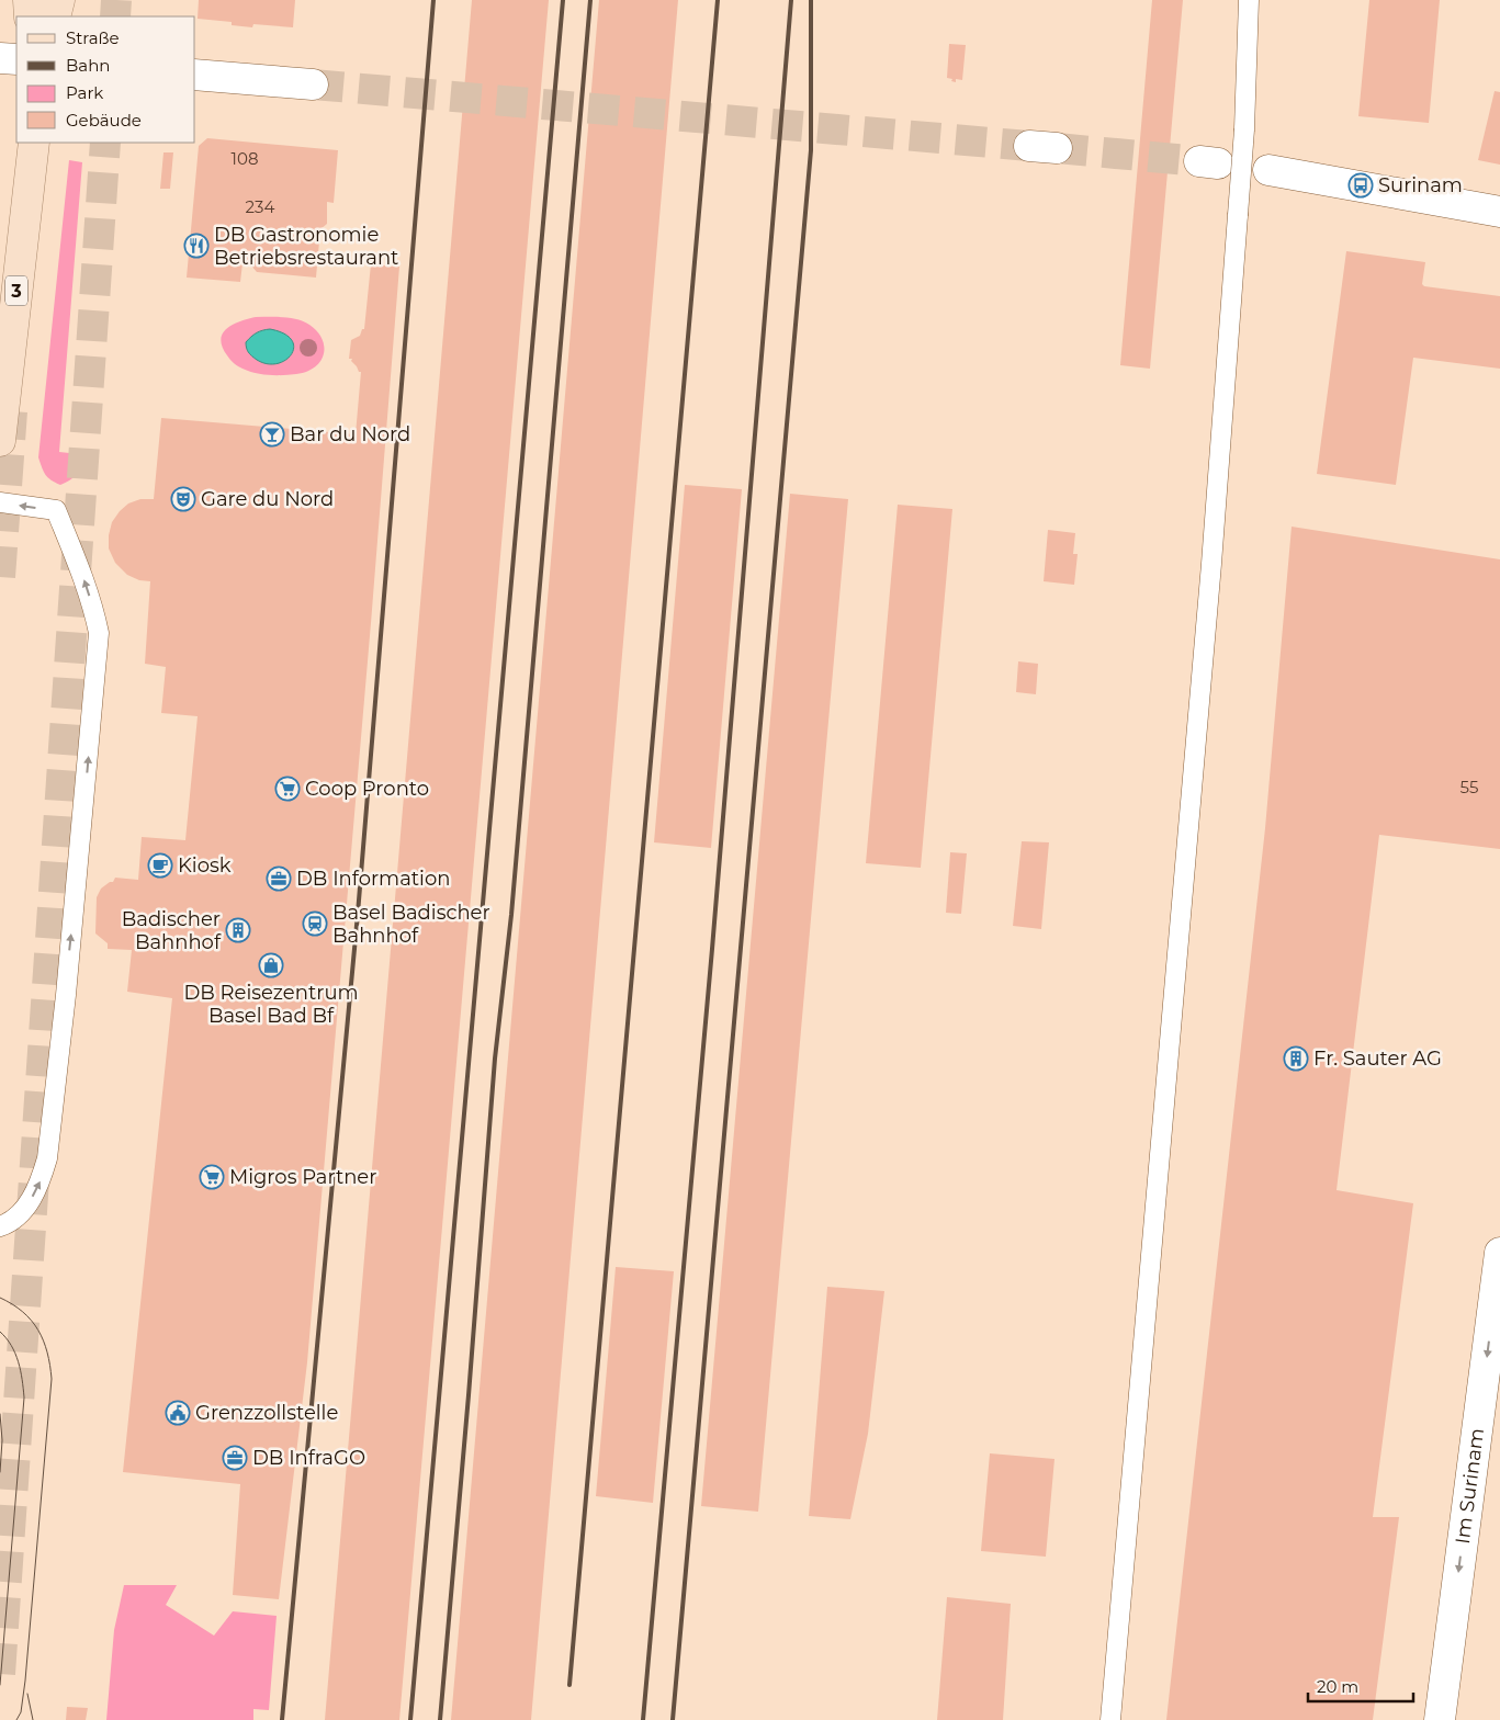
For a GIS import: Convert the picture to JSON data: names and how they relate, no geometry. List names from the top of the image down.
{
  "streets": {
    "main road": ["3"],
    "street": ["Im Surinam"]
  },
  "one_way": ["Im Surinam"],
  "places": {
    "bus stop": ["Surinam"],
    "restaurant": ["DB Gastronomie Betriebsrestaurant"],
    "bar": ["Bar du Nord"],
    "theatre": ["Gare du Nord"],
    "supermarket": ["Coop Pronto", "Migros Partner"],
    "cafe": ["Kiosk"],
    "office": ["DB Information", "DB InfraGO"],
    "station": ["Basel Badischer Bahnhof"],
    "building": ["Badischer Bahnhof", "Fr. Sauter AG"],
    "shop": ["DB Reisezentrum Basel Bad Bf"],
    "public building": ["Grenzzollstelle"]
  },
  "house_numbers": ["108", "234", "55"],
  "legend": [
    "Straße",
    "Bahn",
    "Park",
    "Gebäude"
  ],
  "scale_bar": "20 m"
}
